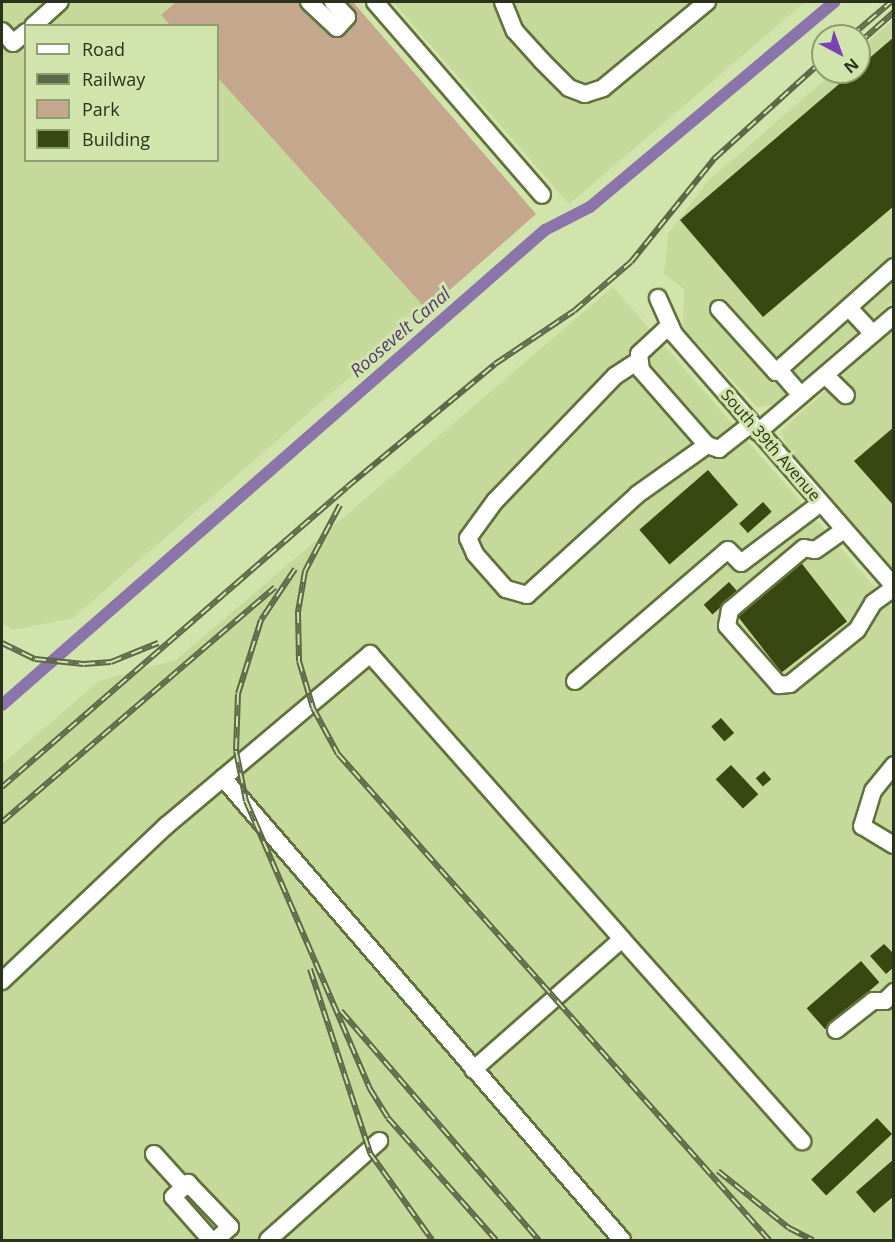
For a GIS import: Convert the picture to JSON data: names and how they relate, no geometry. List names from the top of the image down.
{
  "streets": {
    "street": ["South 39th Avenue"]
  },
  "water": ["Roosevelt Canal"],
  "legend": [
    "Road",
    "Railway",
    "Park",
    "Building"
  ],
  "north": "bottom right"
}
